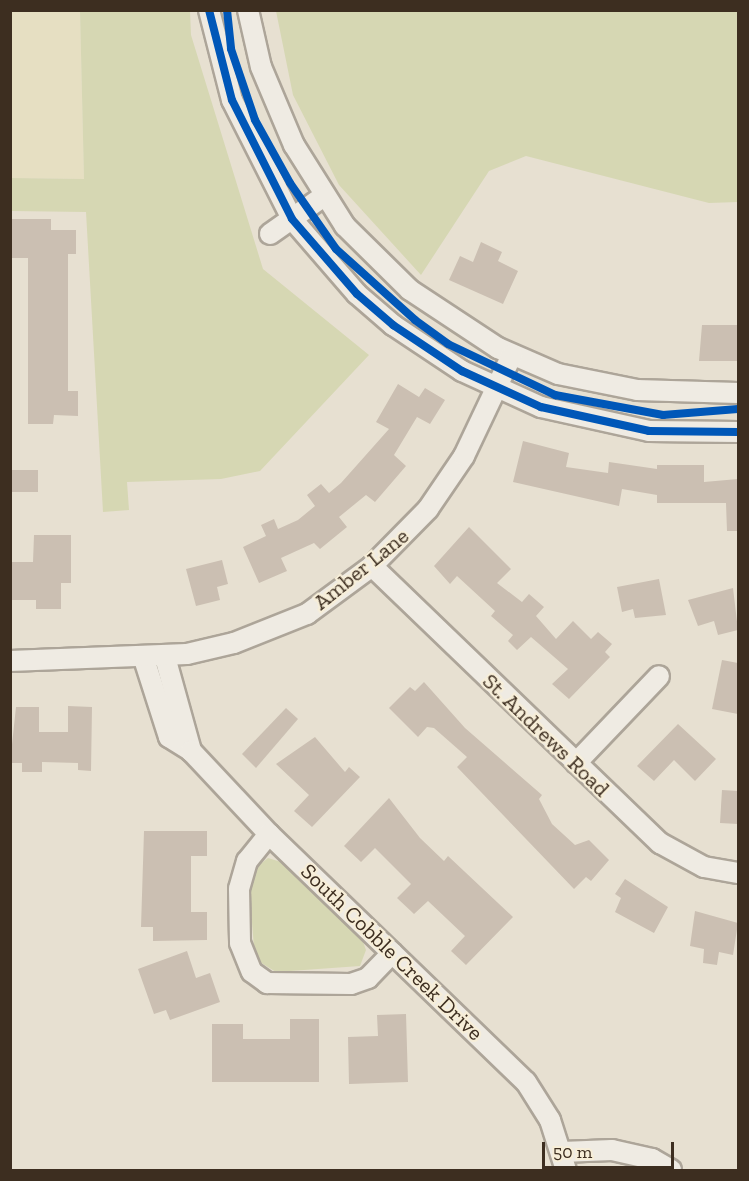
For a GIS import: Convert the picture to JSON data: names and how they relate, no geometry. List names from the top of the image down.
{
  "streets": {
    "street": ["Amber Lane", "St. Andrews Road", "South Cobble Creek Drive"]
  },
  "crossings": [
    ["Amber Lane", "St. Andrews Road"],
    ["Amber Lane", "South Cobble Creek Drive"]
  ],
  "scale_bar": "50 m"
}
